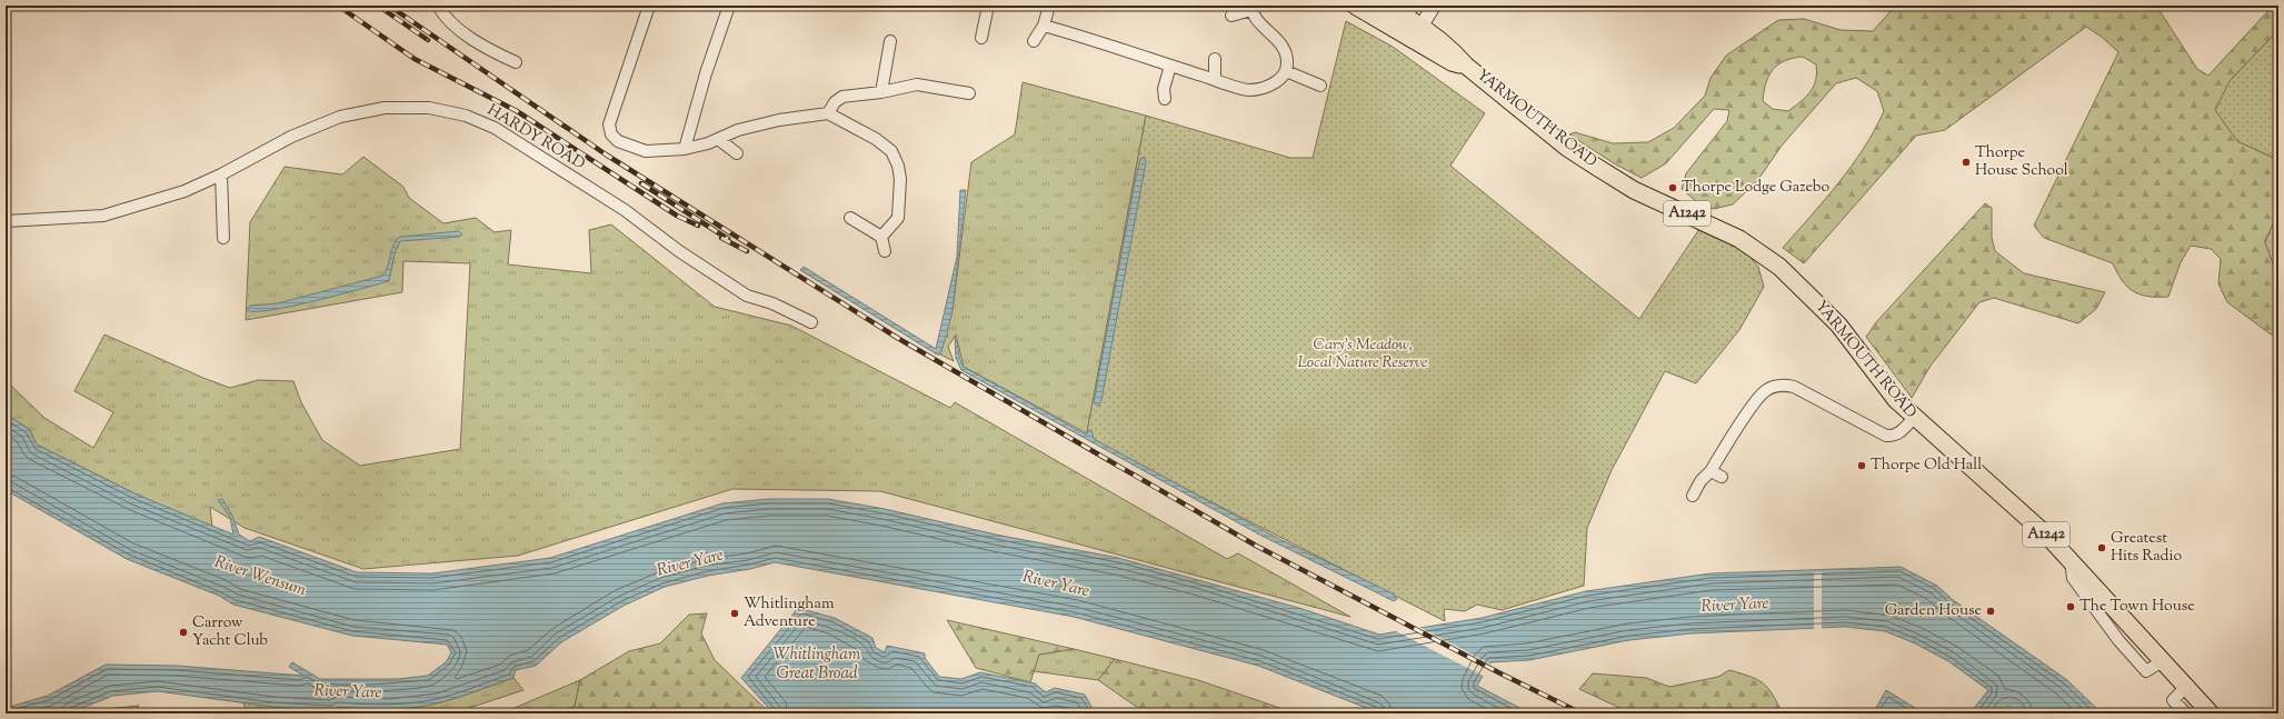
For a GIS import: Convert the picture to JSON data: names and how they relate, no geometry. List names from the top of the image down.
{
  "streets": {
    "main road": ["YARMOUTH ROAD", "A1242"],
    "street": ["HARDY ROAD"]
  },
  "crossings": [
    ["YARMOUTH ROAD", "A1242"]
  ],
  "water": ["River Yare", "River Wensum", "Whitlingham Great Broad"],
  "parks": ["Cary's Meadow, Local Nature Reserve"],
  "places": [
    "Thorpe House School",
    "Thorpe Lodge Gazebo",
    "Thorpe Old Hall",
    "Greatest Hits Radio",
    "The Town House",
    "Garden House",
    "Whitlingham Adventure",
    "Carrow Yacht Club"
  ]
}
